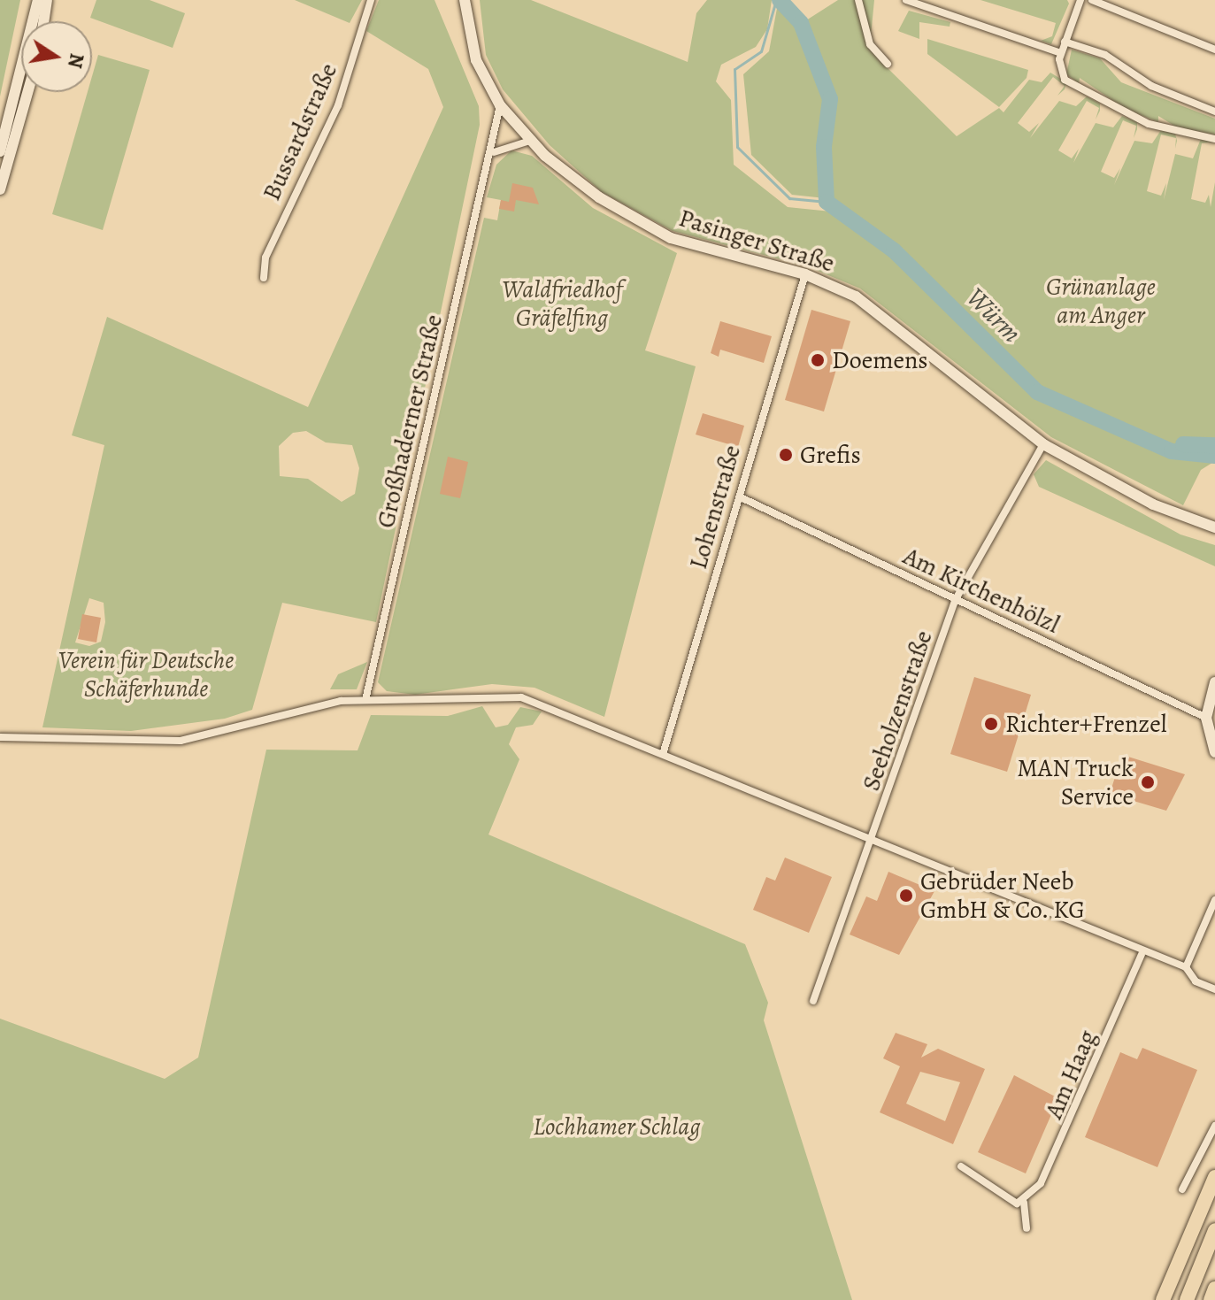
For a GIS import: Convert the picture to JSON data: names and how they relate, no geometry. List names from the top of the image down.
{
  "streets": {
    "main road": ["Pasinger Straße"],
    "street": [
      "Bussardstraße",
      "Großhaderner Straße",
      "Lohenstraße",
      "Am Kirchenhölzl",
      "Seeholzenstraße",
      "Am Haag"
    ]
  },
  "crossings": [
    ["Pasinger Straße", "Großhaderner Straße"],
    ["Pasinger Straße", "Lohenstraße"],
    ["Pasinger Straße", "Seeholzenstraße"],
    ["Lohenstraße", "Am Kirchenhölzl"],
    ["Am Kirchenhölzl", "Seeholzenstraße"]
  ],
  "water": ["Würm"],
  "parks": [
    "Grünanlage am Anger",
    "Waldfriedhof Gräfelfing",
    "Verein für Deutsche Schäferhunde",
    "Lochhamer Schlag"
  ],
  "places": [
    "Doemens",
    "Grefis",
    "Richter+Frenzel",
    "MAN Truck Service",
    "Gebrüder Neeb GmbH & Co. KG"
  ],
  "north": "right"
}
